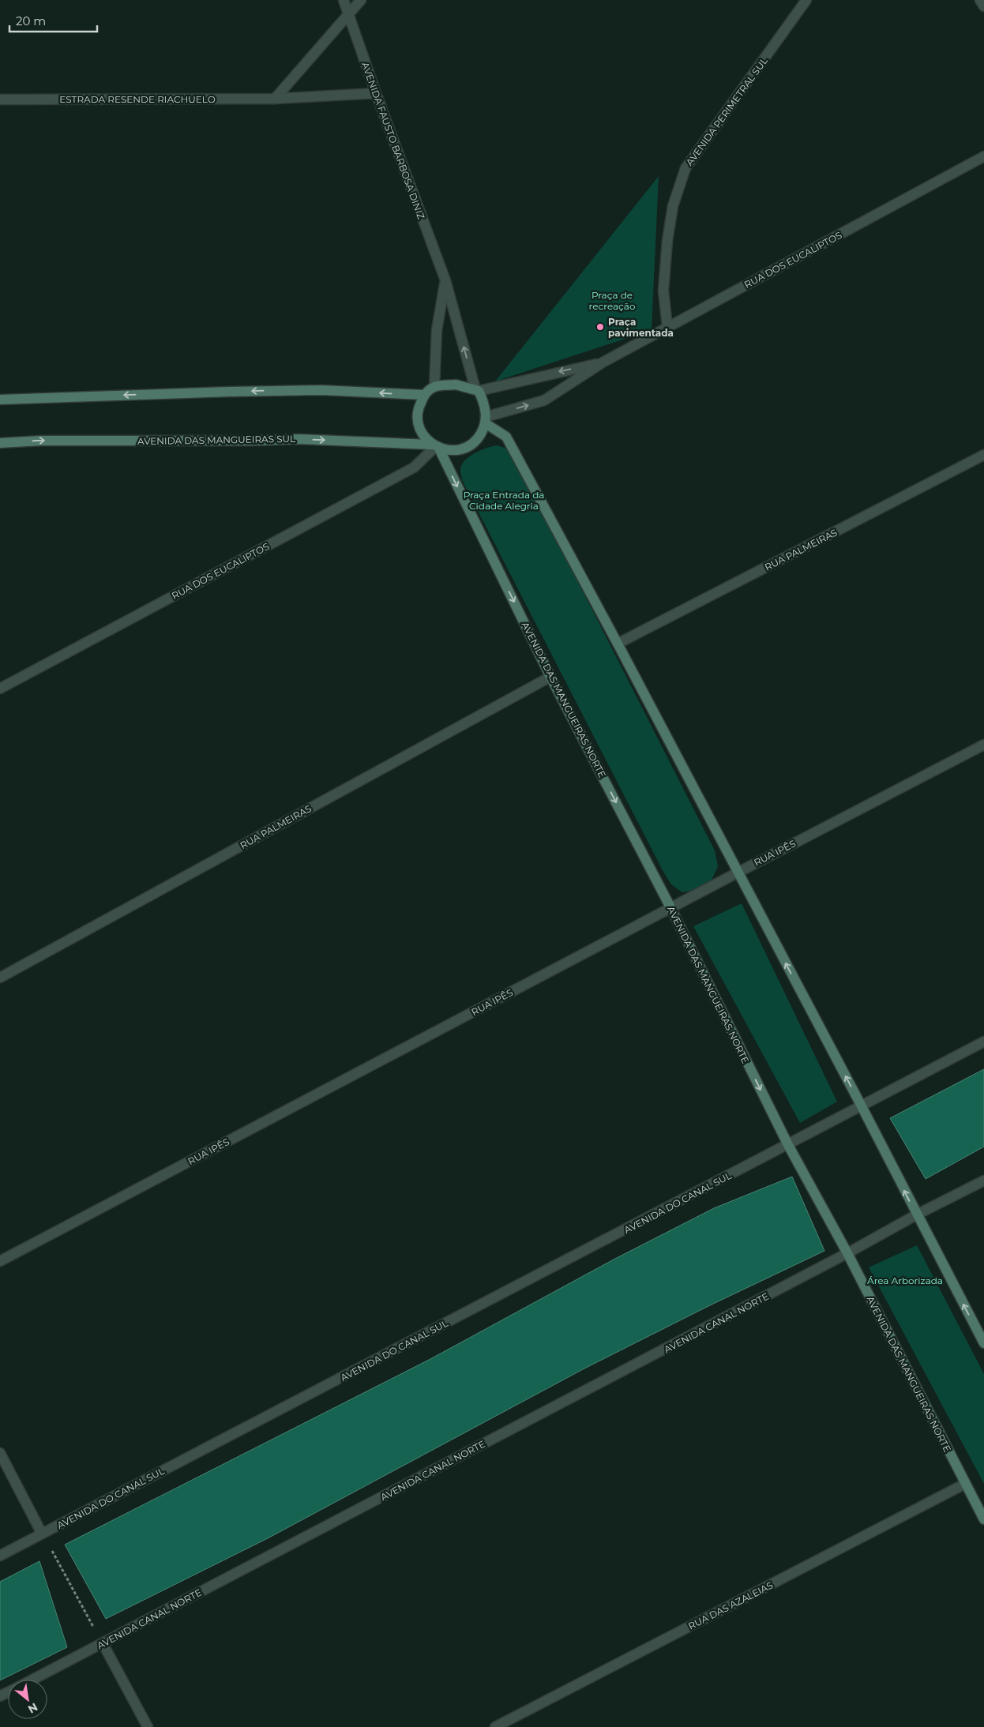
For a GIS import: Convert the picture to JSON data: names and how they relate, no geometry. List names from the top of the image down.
{
  "streets": {
    "street": [
      "ESTRADA RESENDE RIACHUELO",
      "AVENIDA PERIMETRAL SUL",
      "AVENIDA FAUSTO BARBOSA DINIZ",
      "RUA DOS EUCALIPTOS",
      "AVENIDA DAS MANGUEIRAS SUL",
      "RUA PALMEIRAS",
      "AVENIDA DAS MANGUEIRAS NORTE",
      "RUA IPÊS",
      "AVENIDA DO CANAL SUL",
      "AVENIDA CANAL NORTE",
      "RUA DAS AZALEIAS"
    ]
  },
  "crossings": [
    ["ESTRADA RESENDE RIACHUELO", "AVENIDA FAUSTO BARBOSA DINIZ"],
    ["AVENIDA PERIMETRAL SUL", "RUA DOS EUCALIPTOS"],
    ["AVENIDA FAUSTO BARBOSA DINIZ", "RUA DOS EUCALIPTOS"],
    ["AVENIDA FAUSTO BARBOSA DINIZ", "AVENIDA DAS MANGUEIRAS SUL"],
    ["AVENIDA FAUSTO BARBOSA DINIZ", "AVENIDA DAS MANGUEIRAS NORTE"],
    ["RUA DOS EUCALIPTOS", "AVENIDA DAS MANGUEIRAS SUL"],
    ["RUA DOS EUCALIPTOS", "AVENIDA DAS MANGUEIRAS NORTE"],
    ["AVENIDA DAS MANGUEIRAS SUL", "AVENIDA DAS MANGUEIRAS NORTE"],
    ["RUA PALMEIRAS", "AVENIDA DAS MANGUEIRAS NORTE"],
    ["AVENIDA DAS MANGUEIRAS NORTE", "RUA IPÊS"],
    ["AVENIDA DAS MANGUEIRAS NORTE", "AVENIDA DO CANAL SUL"],
    ["AVENIDA DAS MANGUEIRAS NORTE", "AVENIDA CANAL NORTE"],
    ["AVENIDA DAS MANGUEIRAS NORTE", "RUA DAS AZALEIAS"]
  ],
  "parks": ["Praça de recreação", "Praça Entrada da Cidade Alegria", "Área Arborizada"],
  "places": ["Praça pavimentada"],
  "scale_bar": "20 m",
  "north": "bottom right"
}
